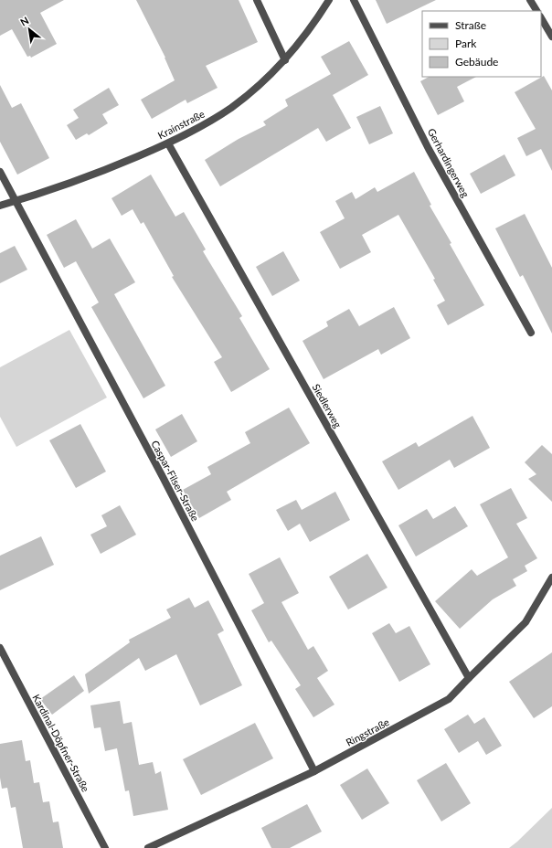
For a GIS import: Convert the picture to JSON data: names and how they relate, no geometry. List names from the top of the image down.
{
  "streets": {
    "street": [
      "Krainstraße",
      "Gerhardingerweg",
      "Siedlerweg",
      "Caspar-Filser-Straße",
      "Ringstraße",
      "Kardinal-Döpfner-Straße"
    ]
  },
  "crossings": [
    ["Krainstraße", "Siedlerweg"],
    ["Krainstraße", "Caspar-Filser-Straße"],
    ["Siedlerweg", "Ringstraße"],
    ["Caspar-Filser-Straße", "Ringstraße"]
  ],
  "legend": ["Straße", "Park", "Gebäude"],
  "north": "top left"
}
